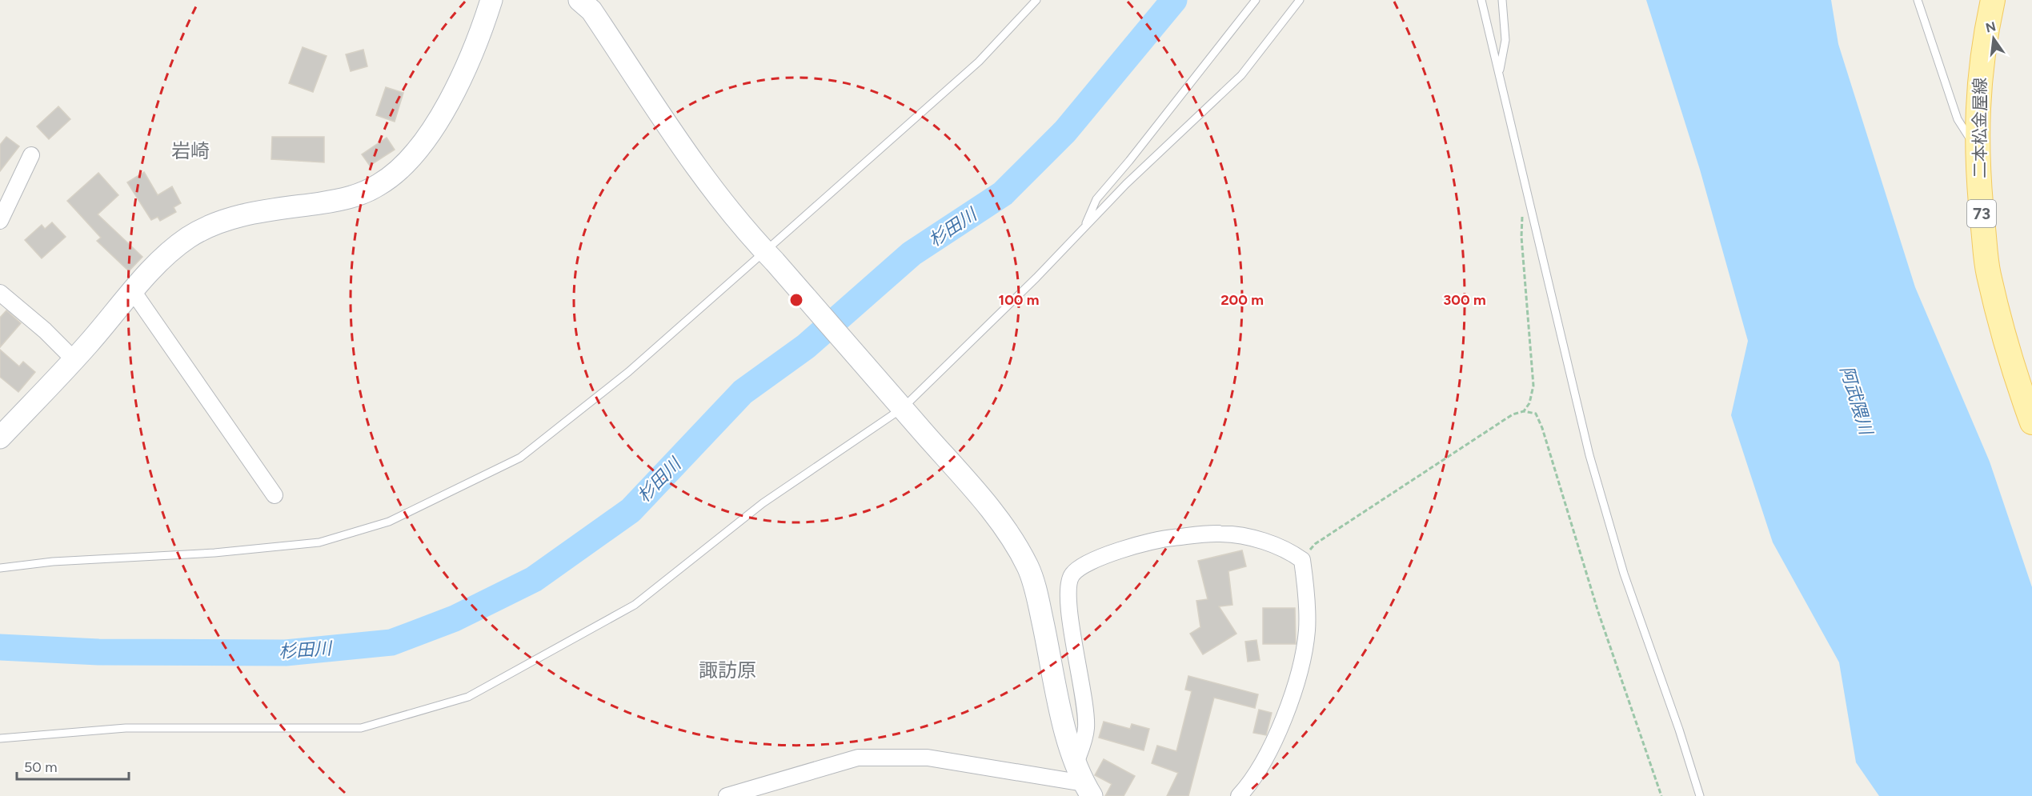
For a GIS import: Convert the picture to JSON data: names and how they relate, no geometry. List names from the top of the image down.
{
  "streets": {
    "main road": ["二本松金屋線", "73"]
  },
  "districts": ["岩崎", "諏訪原"],
  "water": ["杉田川", "阿武隈川"],
  "scale_bar": "50 m",
  "north": "top",
  "rings": ["100 m", "200 m", "300 m"]
}
